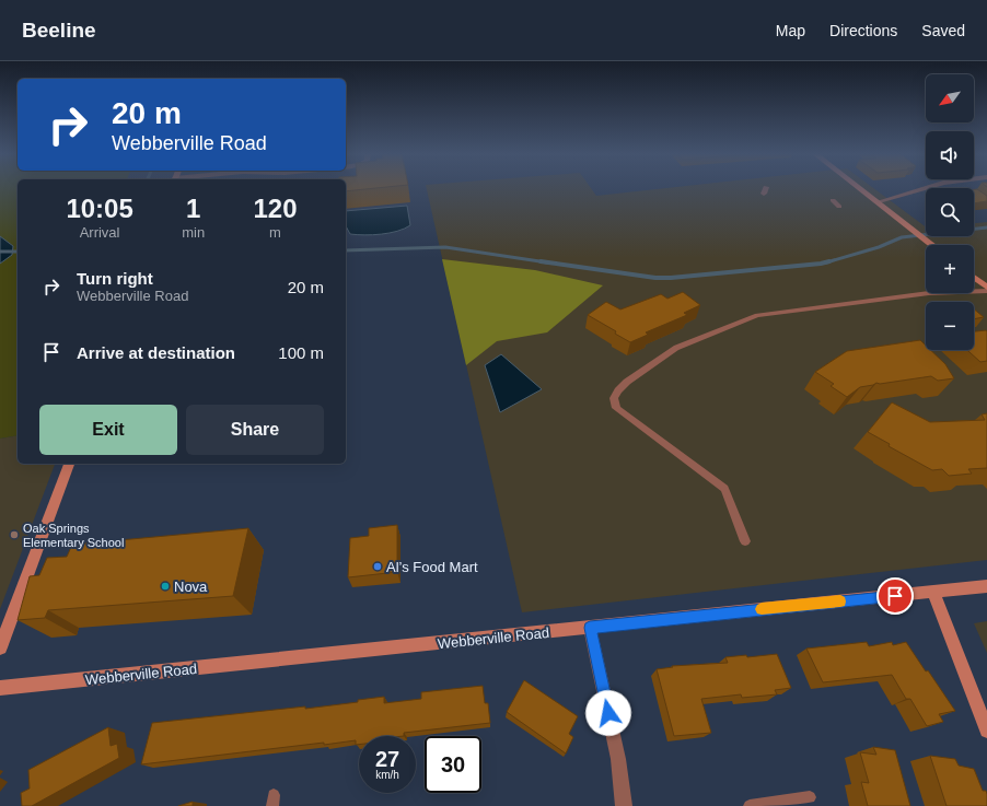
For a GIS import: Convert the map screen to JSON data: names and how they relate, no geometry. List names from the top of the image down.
{
  "streets": {
    "street": ["Webberville Road"]
  },
  "places": ["Oak Springs Elementary School", "Al’s Food Mart", "Nova"],
  "north": "bottom left",
  "page": {
    "header": "Beeline",
    "nav": ["Map", "Directions", "Saved"],
    "map_buttons": ["+", "−"],
    "turn": ["20 m", "Webberville Road"],
    "eta": [
      "10:05",
      "Arrival",
      "1",
      "min",
      "120",
      "m"
    ],
    "list": [
      {
        "name": "Turn right",
        "note": "Webberville Road",
        "value": "20 m"
      },
      {
        "name": "Arrive at destination",
        "value": "100 m"
      }
    ],
    "buttons": ["Exit", "Share"],
    "speed": "27 km/h",
    "limit": "30"
  }
}
